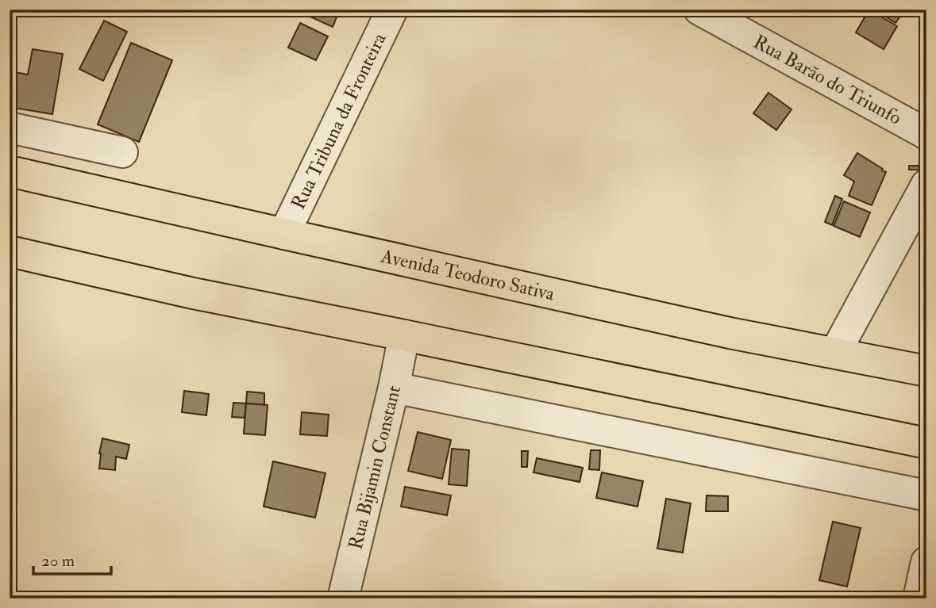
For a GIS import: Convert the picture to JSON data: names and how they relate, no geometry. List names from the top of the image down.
{
  "streets": {
    "main road": ["Avenida Teodoro Sativa"],
    "street": ["Rua Barão do Triunfo", "Rua Tribuna da Fronteira", "Rua Bijamin Constant"]
  },
  "crossings": [
    ["Rua Tribuna da Fronteira", "Avenida Teodoro Sativa"]
  ],
  "scale_bar": "20 m"
}
